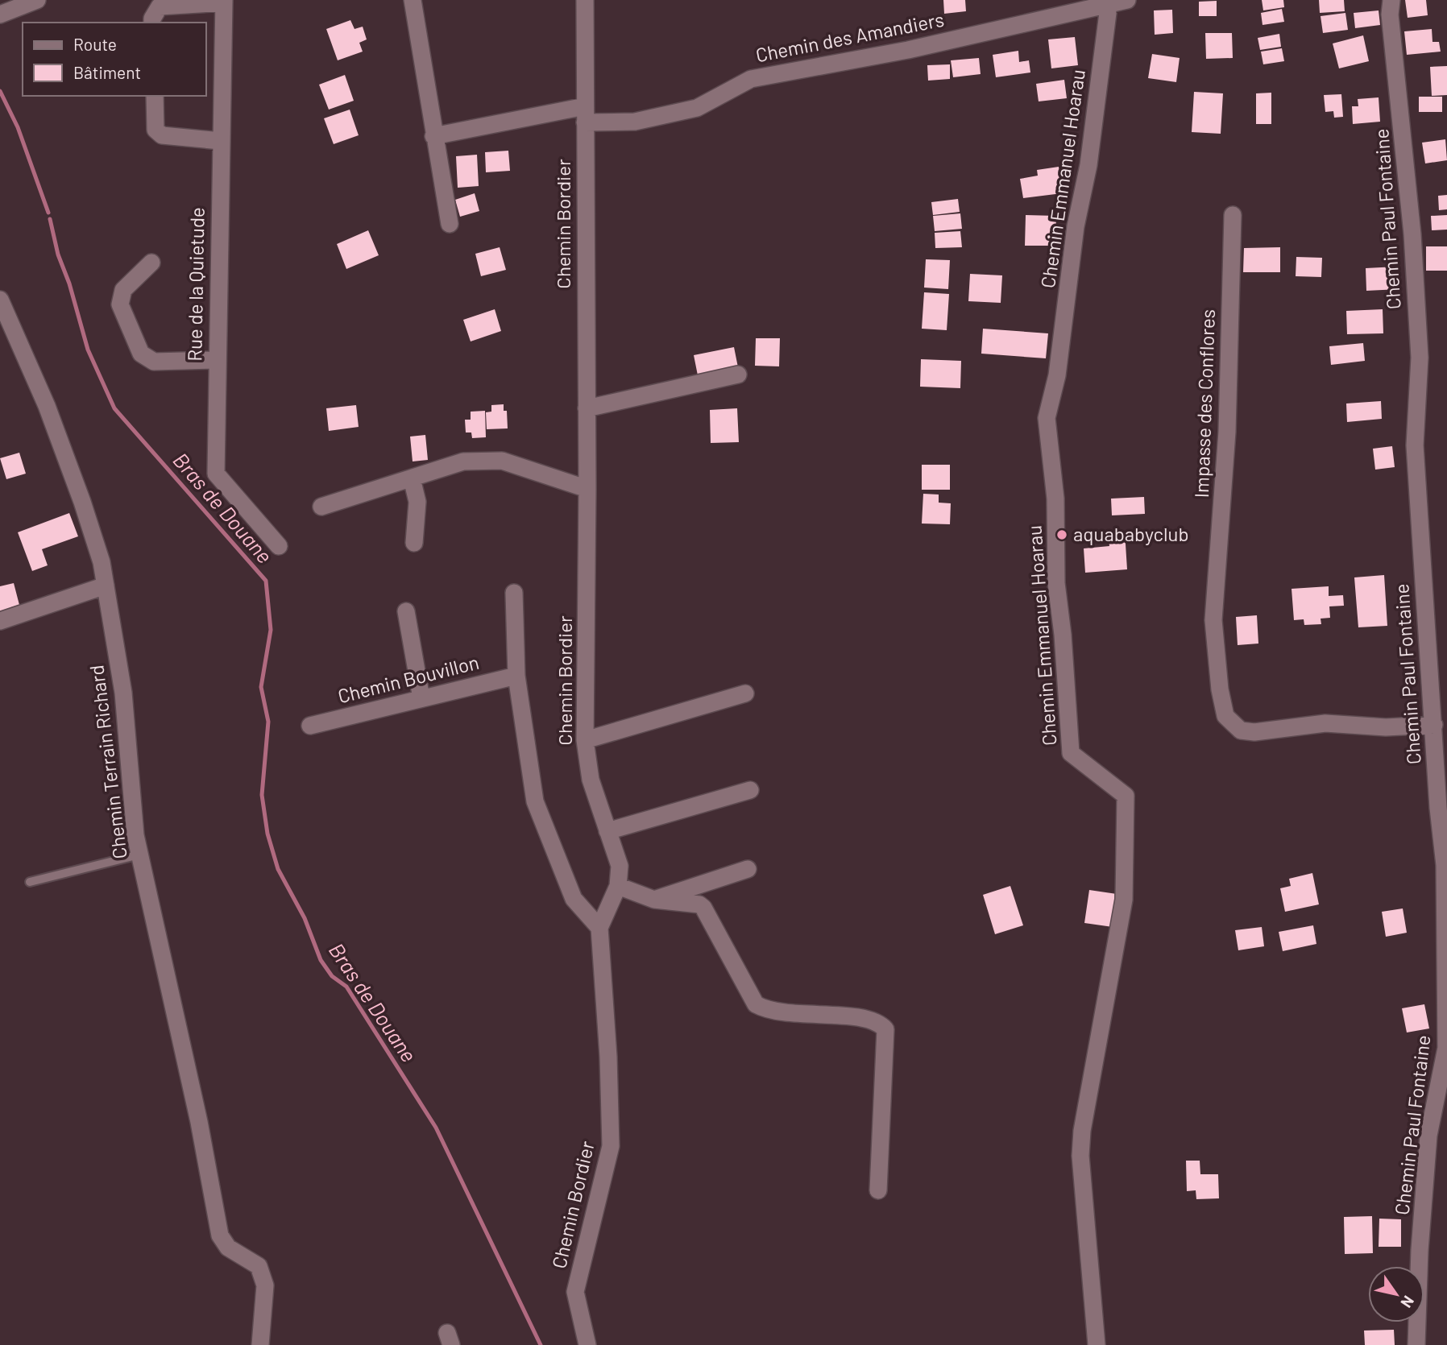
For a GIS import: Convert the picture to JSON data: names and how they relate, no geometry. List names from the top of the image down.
{
  "streets": {
    "street": [
      "Chemin des Amandiers",
      "Chemin Emmanuel Hoarau",
      "Chemin Paul Fontaine",
      "Chemin Bordier",
      "Rue de la Quietude",
      "Impasse des Conflores",
      "Chemin Bouvillon",
      "Chemin Terrain Richard"
    ]
  },
  "crossings": [
    ["Chemin des Amandiers", "Chemin Emmanuel Hoarau"],
    ["Chemin des Amandiers", "Chemin Bordier"],
    ["Chemin Paul Fontaine", "Impasse des Conflores"]
  ],
  "water": ["Bras de Douane"],
  "places": ["aquababyclub"],
  "legend": ["Route", "Bâtiment"],
  "north": "bottom right"
}
